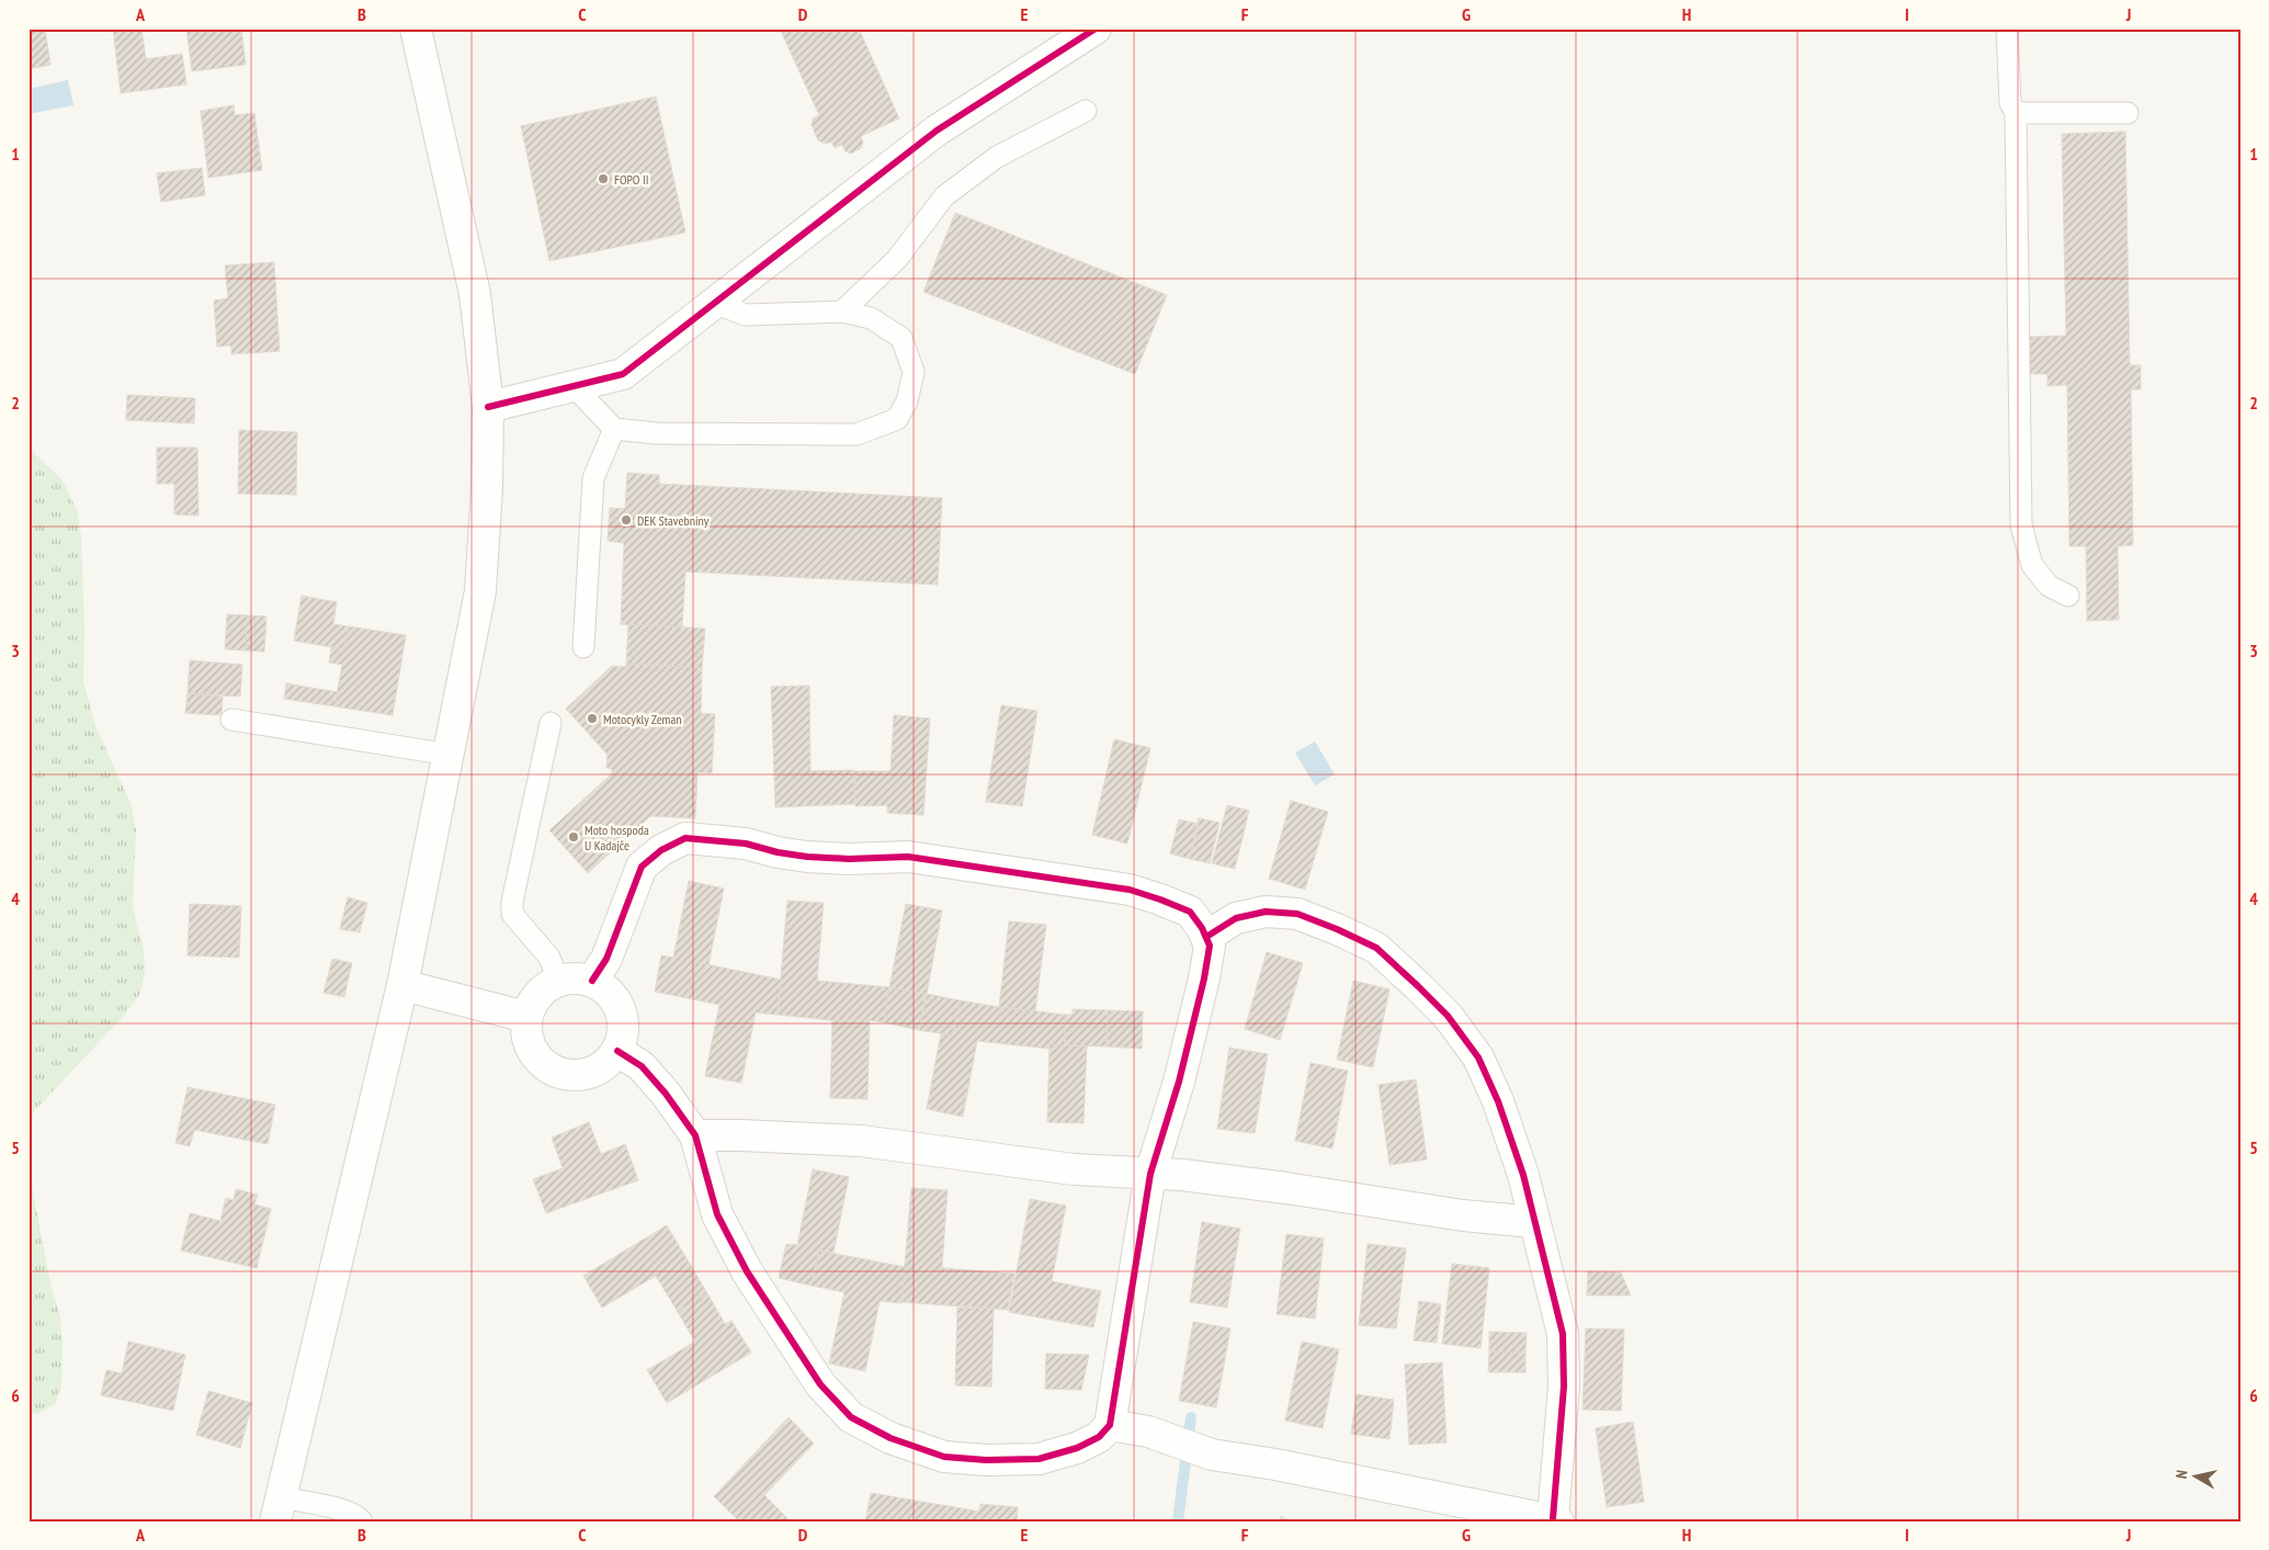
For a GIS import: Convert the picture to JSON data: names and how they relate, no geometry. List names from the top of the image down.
{
  "places": [
    "FOPO II",
    "DEK Stavebniny",
    "Motocykly Zeman",
    "Moto hospoda U Kadajče"
  ],
  "north": "left",
  "grid": {
    "columns": [
      "A",
      "B",
      "C",
      "D",
      "E",
      "F",
      "G",
      "H",
      "I",
      "J"
    ],
    "rows": [
      "1",
      "2",
      "3",
      "4",
      "5",
      "6"
    ]
  }
}
